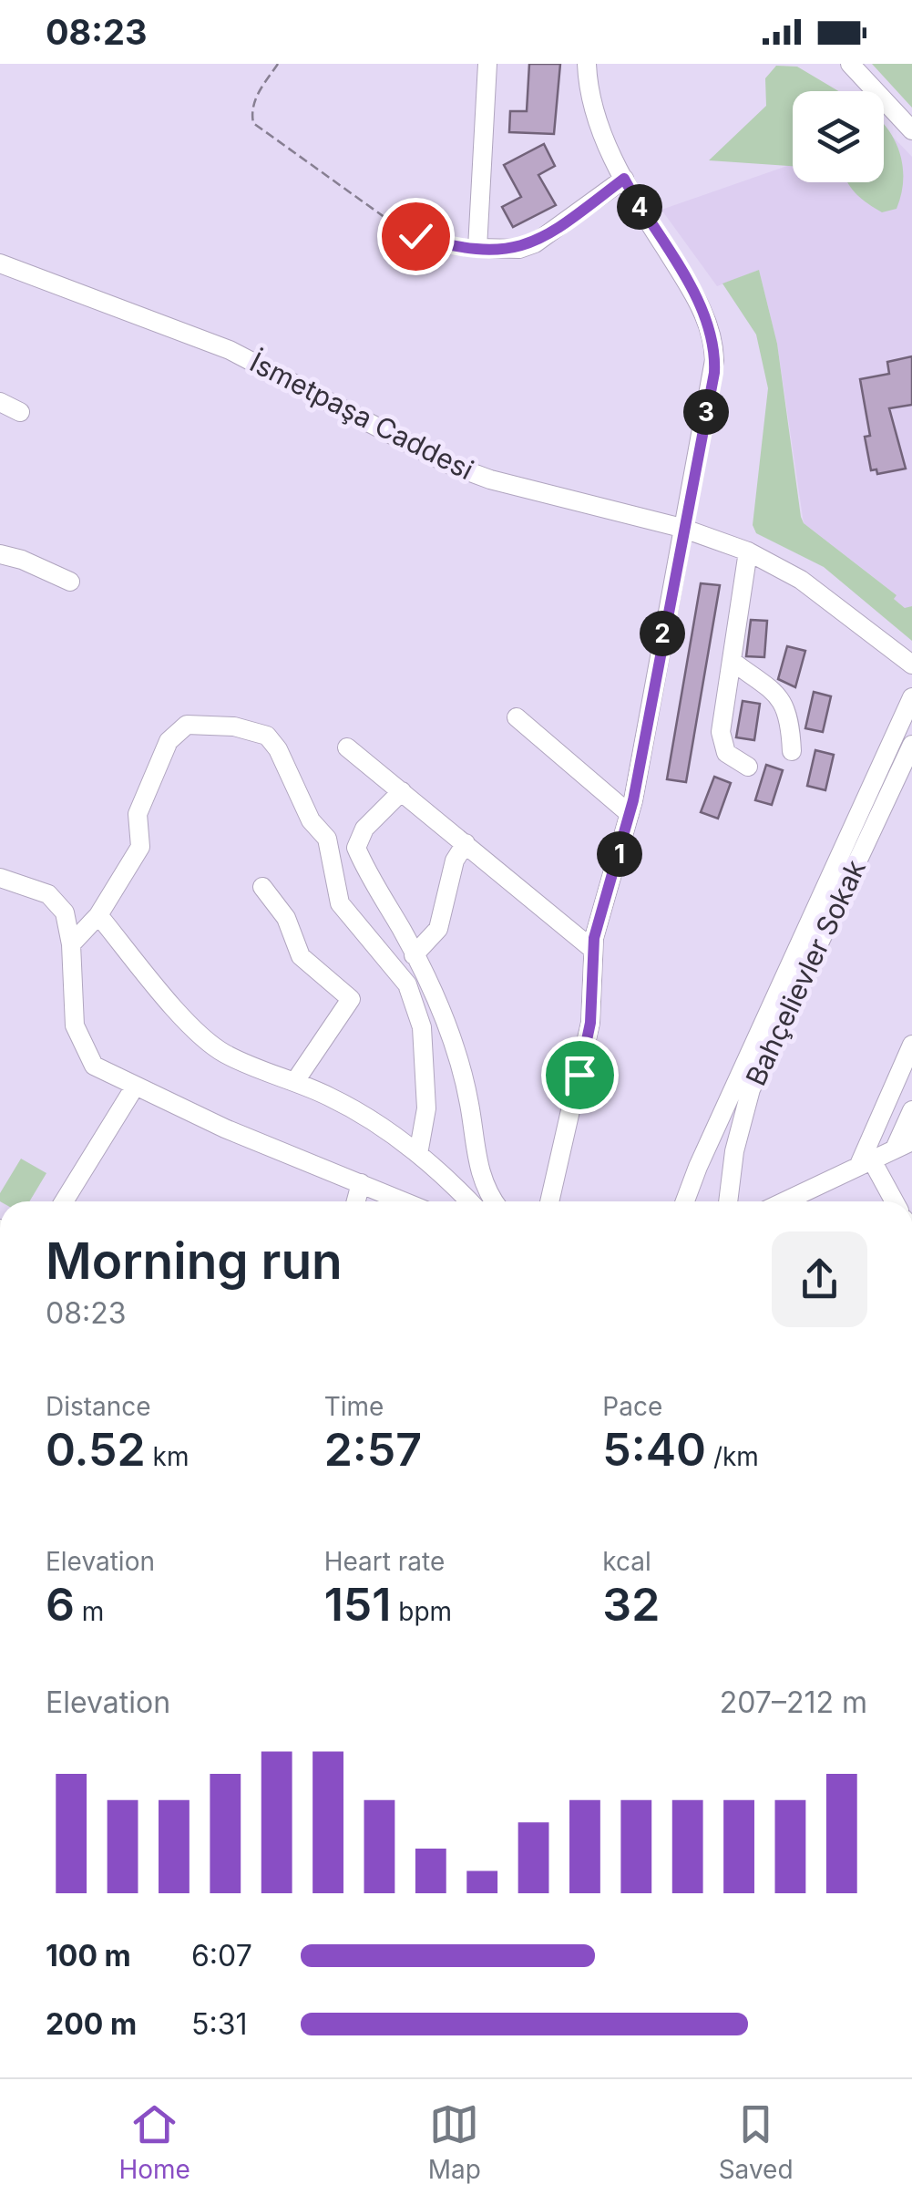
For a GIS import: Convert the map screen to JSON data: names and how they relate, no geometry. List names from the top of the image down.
{
  "streets": {
    "street": ["İsmetpaşa Caddesi", "Bahçelievler Sokak"]
  },
  "page": {
    "status": "08:23",
    "pins": [
      "4",
      "3",
      "2",
      "1"
    ],
    "heading": ["Morning run", "08:23"],
    "stats": [
      ["Distance", "0.52 km"],
      ["Time", "2:57"],
      ["Pace", "5:40 /km"],
      ["Elevation", "6 m"],
      ["Heart rate", "151 bpm"],
      ["kcal", "32"]
    ],
    "chart": ["Elevation", "207–212 m"],
    "list": [
      {
        "name": "100 m",
        "note": "6:07"
      },
      {
        "name": "200 m",
        "note": "5:31"
      }
    ],
    "tabs": ["Home", "Map", "Saved"]
  }
}
